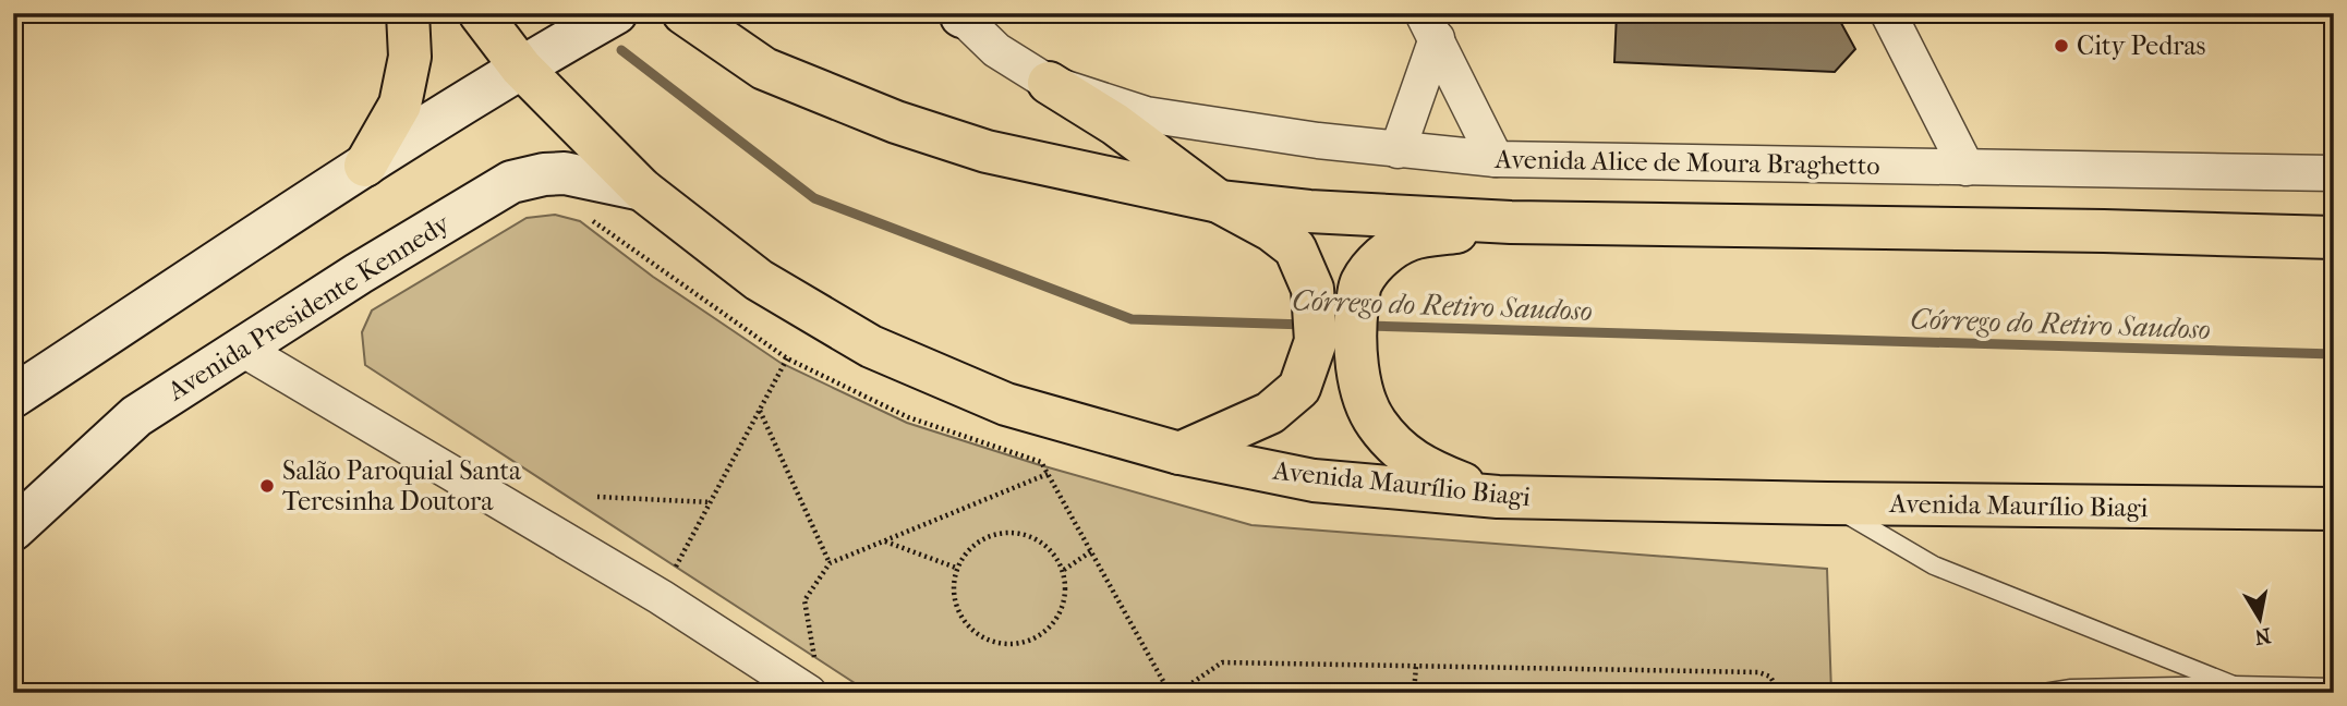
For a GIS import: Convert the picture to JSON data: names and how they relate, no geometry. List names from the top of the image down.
{
  "streets": {
    "main road": ["Avenida Presidente Kennedy", "Avenida Maurílio Biagi"],
    "street": ["Avenida Alice de Moura Braghetto"]
  },
  "crossings": [
    ["Avenida Presidente Kennedy", "Avenida Maurílio Biagi"]
  ],
  "water": ["Córrego do Retiro Saudoso"],
  "places": ["City Pedras", "Salão Paroquial Santa Teresinha Doutora"],
  "north": "bottom"
}
